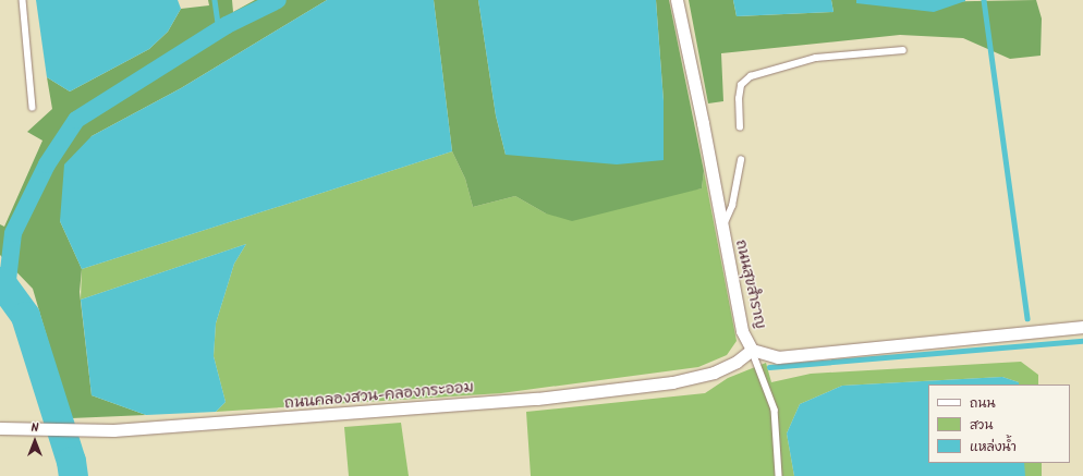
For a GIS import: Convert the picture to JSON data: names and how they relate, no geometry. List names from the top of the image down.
{
  "streets": {
    "street": ["ถนนสุขสำราญ", "ถนนคลองสวน-คลองกระออม"]
  },
  "crossings": [
    ["ถนนสุขสำราญ", "ถนนคลองสวน-คลองกระออม"]
  ],
  "legend": ["ถนน", "สวน", "แหล่งน้ำ"],
  "north": "top"
}
